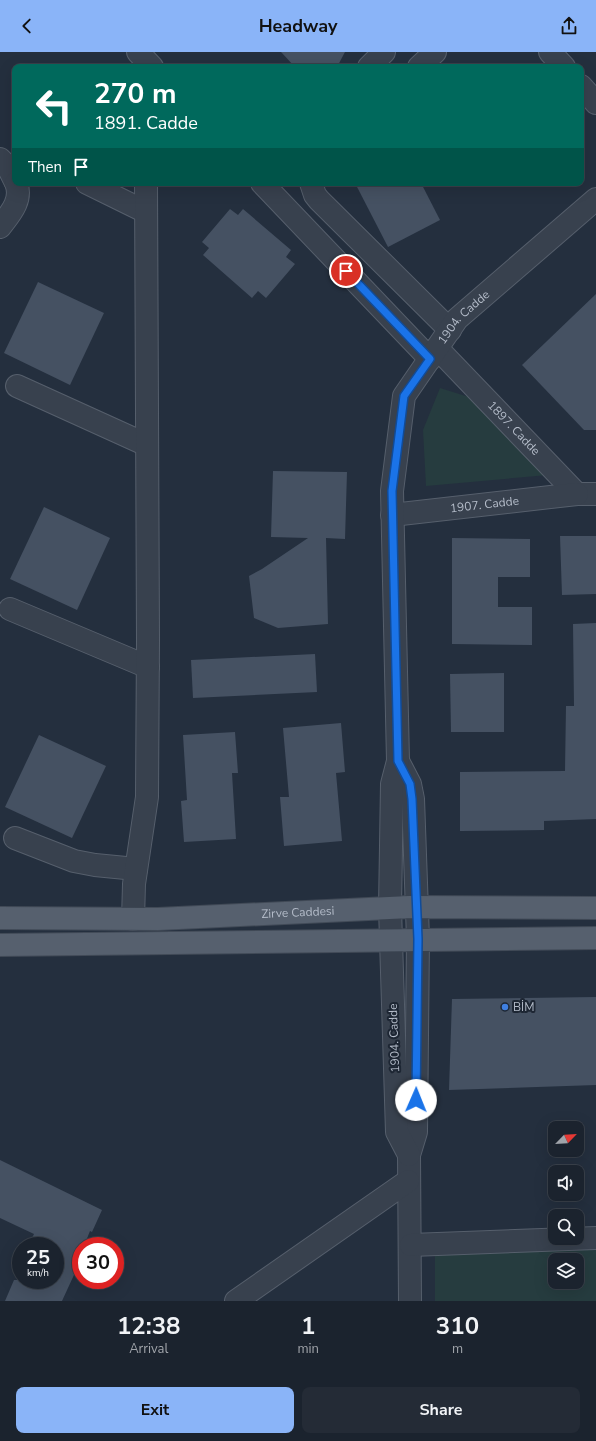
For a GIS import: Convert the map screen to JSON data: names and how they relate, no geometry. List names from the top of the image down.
{
  "streets": {
    "main road": ["Zirve Caddesi"],
    "street": ["1904. Cadde", "1897. Cadde", "1907. Cadde"]
  },
  "crossings": [
    ["1904. Cadde", "1897. Cadde"],
    ["1904. Cadde", "1907. Cadde"],
    ["1904. Cadde", "Zirve Caddesi"],
    ["1897. Cadde", "1907. Cadde"]
  ],
  "places": ["BİM"],
  "north": "top right",
  "page": {
    "header": "Headway",
    "turn": ["270 m", "1891. Cadde"],
    "then": "Then",
    "speed": "25 km/h",
    "limit": "30",
    "eta": [
      "12:38",
      "Arrival",
      "1",
      "min",
      "310",
      "m"
    ],
    "buttons": ["Exit", "Share"]
  }
}
